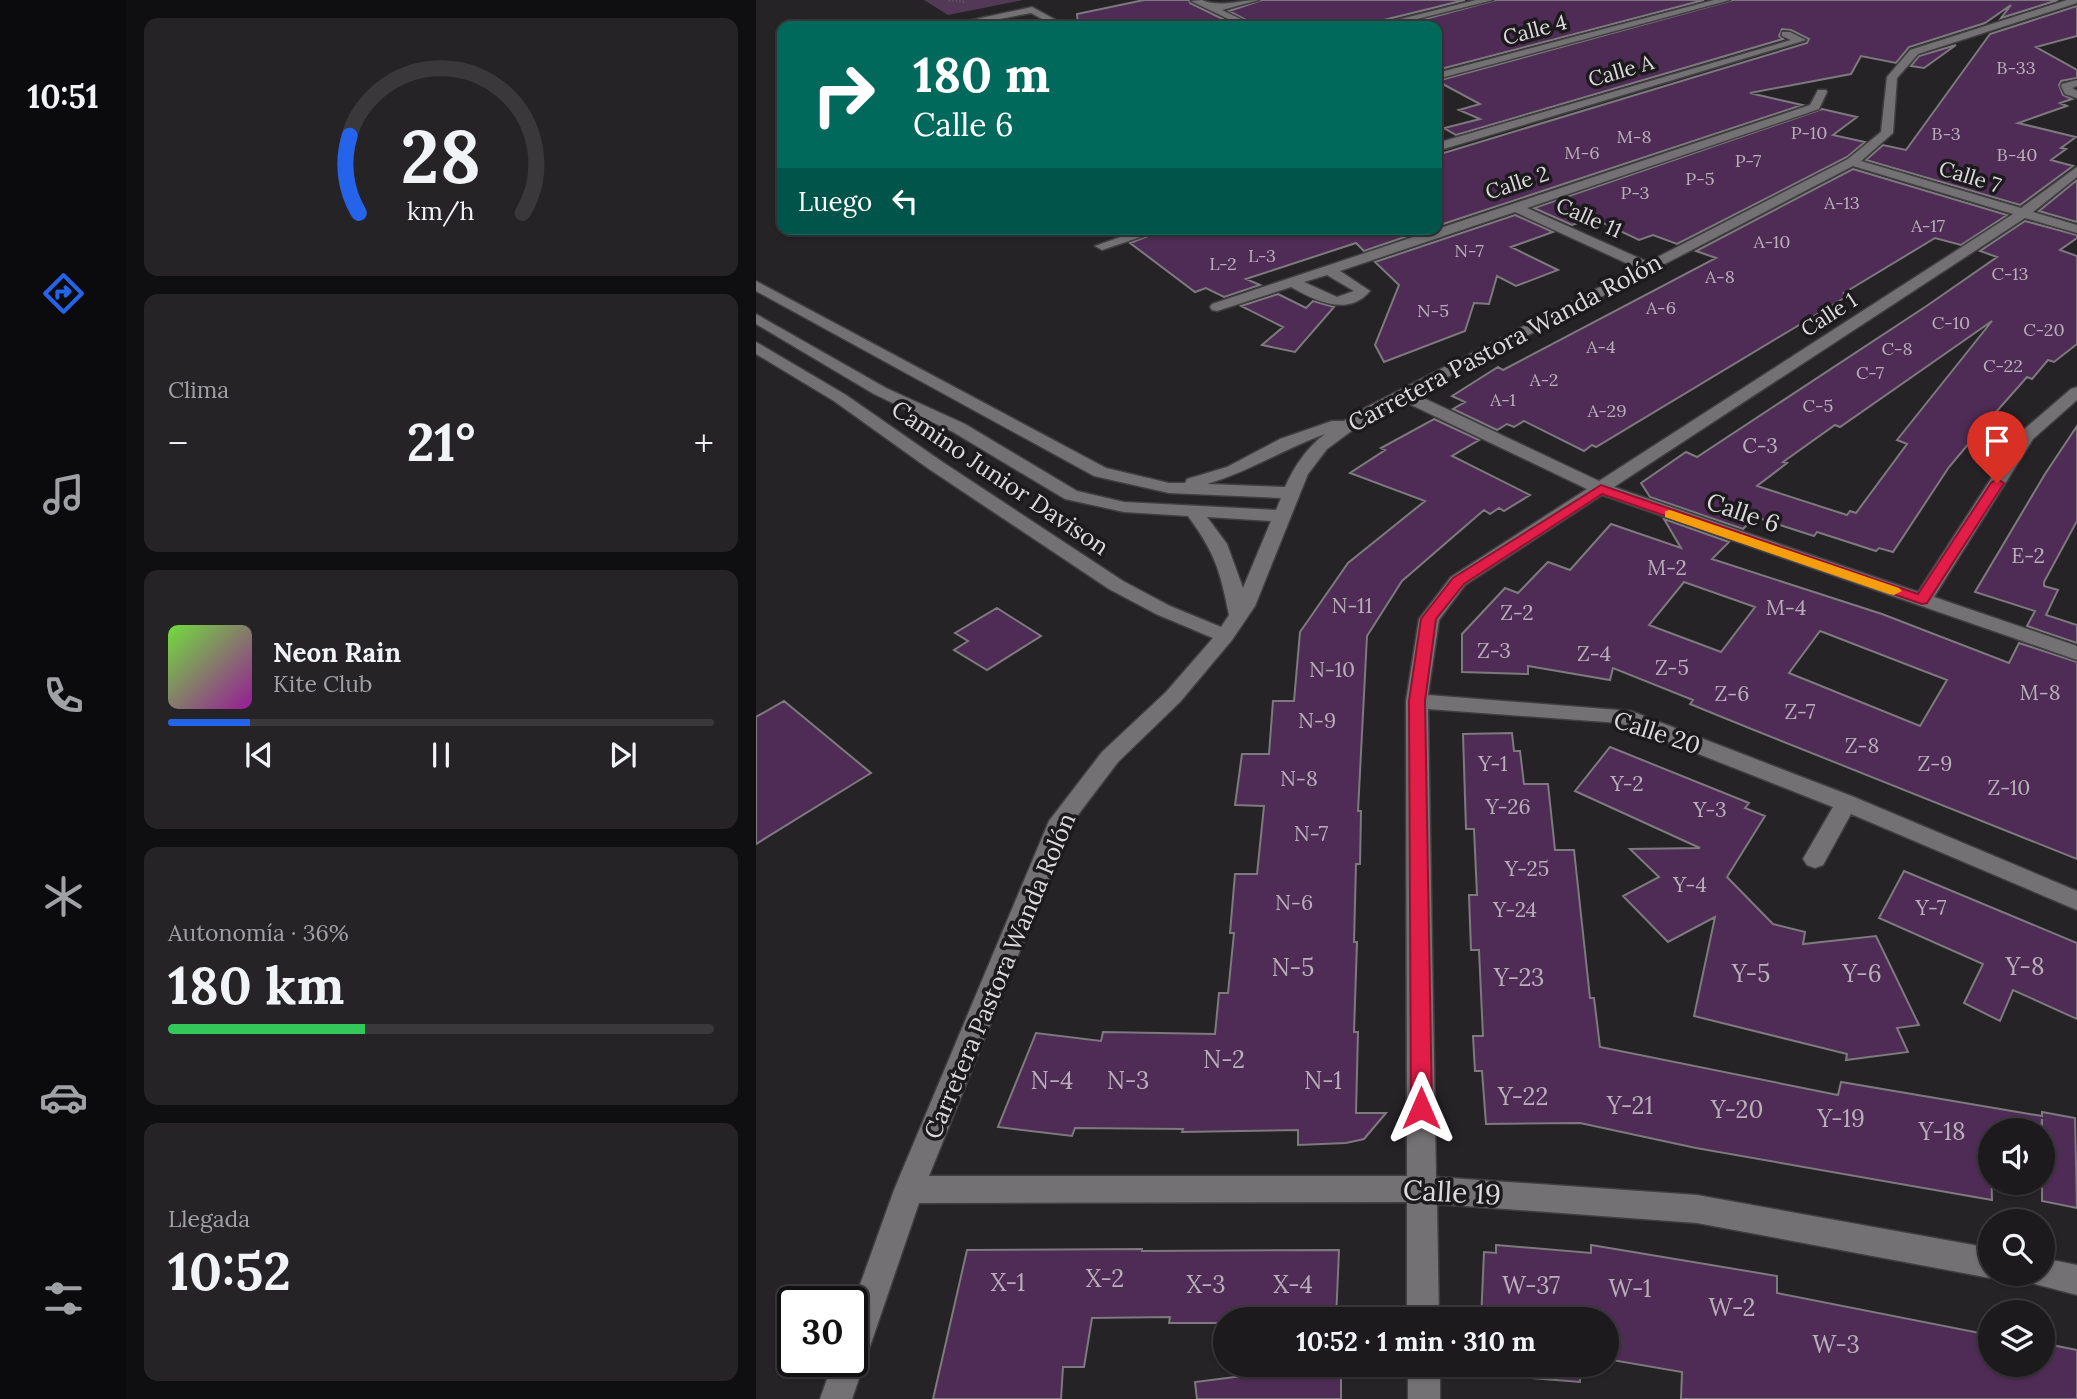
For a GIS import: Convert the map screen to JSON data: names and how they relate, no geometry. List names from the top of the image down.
{
  "streets": {
    "street": [
      "Calle 4",
      "Calle A",
      "Calle 7",
      "Calle 2",
      "Calle 11",
      "Calle 1",
      "Carretera Pastora Wanda Rolón",
      "Camino Junior Davison",
      "Calle 6",
      "Calle 20",
      "Calle 19"
    ]
  },
  "crossings": [
    ["Calle 7", "Calle 1"],
    ["Calle 7", "Carretera Pastora Wanda Rolón"],
    ["Calle 2", "Calle 11"],
    ["Calle 11", "Carretera Pastora Wanda Rolón"],
    ["Calle 1", "Calle 6"],
    ["Calle 1", "Calle 20"],
    ["Calle 1", "Calle 19"],
    ["Carretera Pastora Wanda Rolón", "Camino Junior Davison"],
    ["Carretera Pastora Wanda Rolón", "Calle 6"],
    ["Carretera Pastora Wanda Rolón", "Calle 19"]
  ],
  "house_numbers": [
    "B-33",
    "P-10",
    "B-3",
    "M-8",
    "M-6",
    "B-40",
    "P-7",
    "P-5",
    "P-3",
    "A-13",
    "A-17",
    "A-10",
    "N-7",
    "L-3",
    "L-2",
    "C-13",
    "A-8",
    "A-6",
    "N-5",
    "C-10",
    "C-20",
    "A-4",
    "C-8",
    "C-22",
    "C-7",
    "A-2",
    "A-1",
    "C-5",
    "A-29",
    "C-3",
    "E-2",
    "M-2",
    "N-11",
    "M-4",
    "Z-2",
    "Z-3",
    "Z-4",
    "Z-5",
    "N-10",
    "M-8",
    "Z-6",
    "Z-7",
    "N-9",
    "Z-8",
    "Y-1",
    "Z-9",
    "N-8",
    "Y-2",
    "Z-10",
    "Y-26",
    "Y-3",
    "N-7",
    "Y-25",
    "Y-4",
    "N-6",
    "Y-7",
    "Y-24",
    "Y-8",
    "N-5",
    "Y-5",
    "Y-6",
    "Y-23",
    "N-2",
    "N-4",
    "N-3",
    "N-1",
    "Y-22",
    "Y-21",
    "Y-20",
    "Y-19",
    "Y-18",
    "X-2",
    "X-1",
    "X-3",
    "X-4",
    "W-37",
    "W-1",
    "W-2",
    "W-3"
  ],
  "page": {
    "tabs": "10:51",
    "turn": ["180 m", "Calle 6"],
    "then": "Luego",
    "tile": [
      "Clima",
      ["Autonomía · 36%", "180 km"],
      ["Llegada", "10:52"]
    ],
    "heat": ["−", "21°", "+"],
    "song": ["Neon Rain", "Kite Club"],
    "limit": "30",
    "trip": "10:52 · 1 min · 310 m",
    "gauge": ["28", "km/h"]
  }
}
